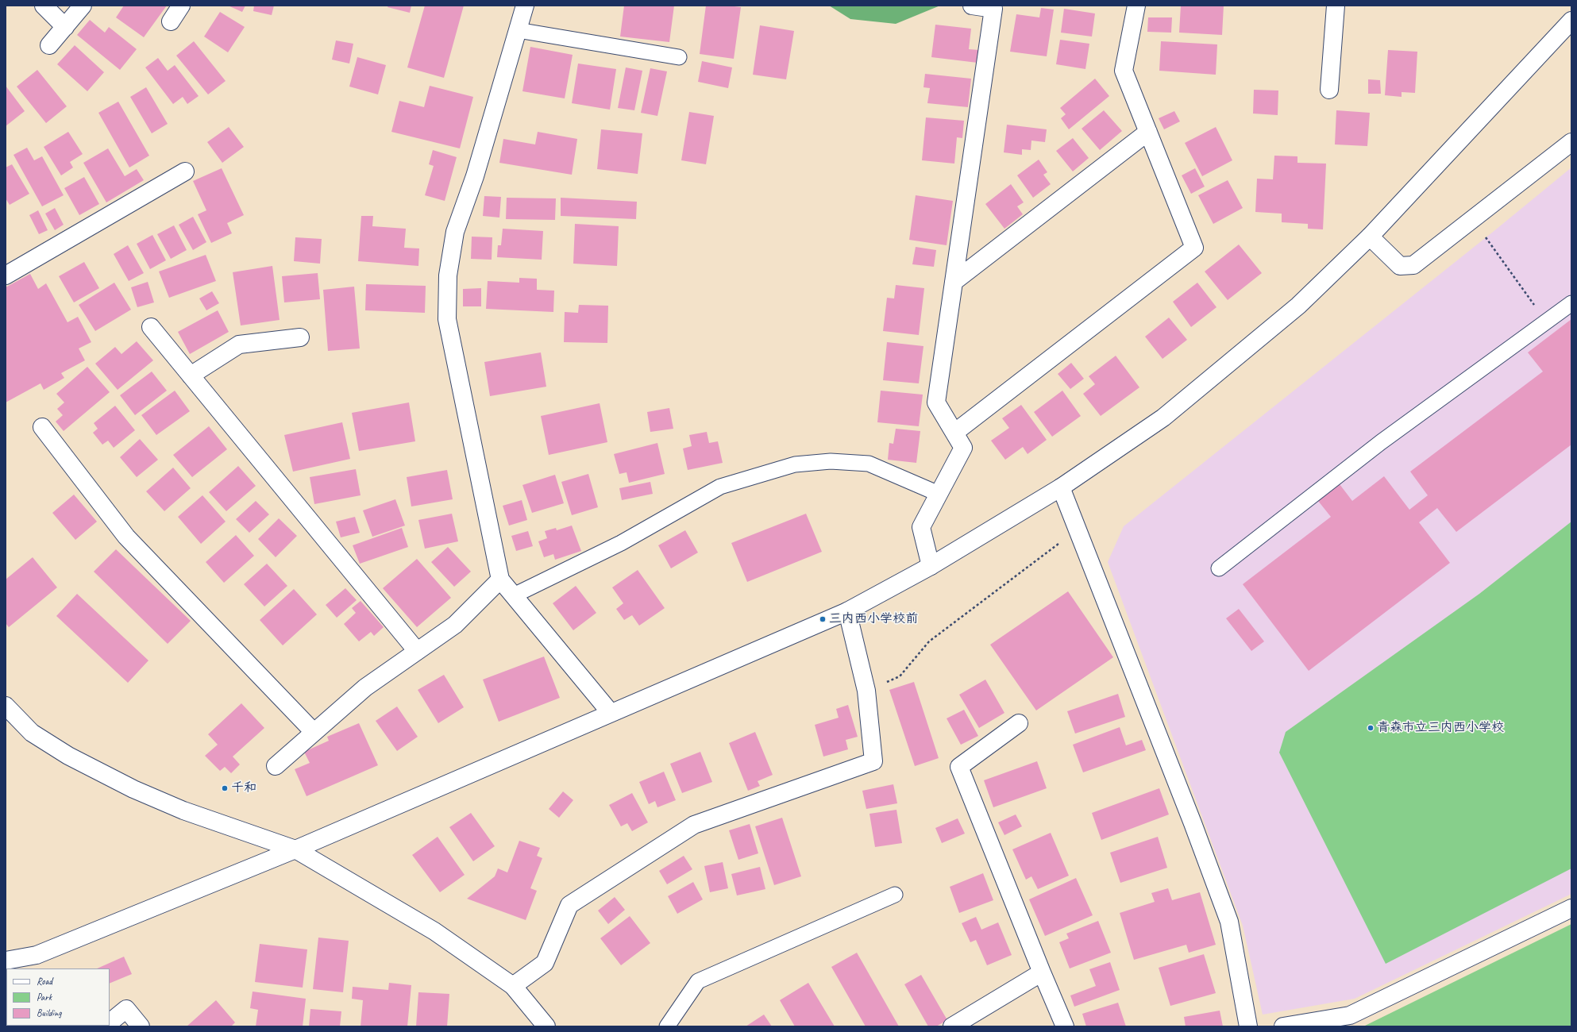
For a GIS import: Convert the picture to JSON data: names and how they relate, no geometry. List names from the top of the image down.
{
  "places": ["三内西小学校前", "青森市立三内西小学校", "千和"],
  "legend": ["Road", "Park", "Building"]
}
